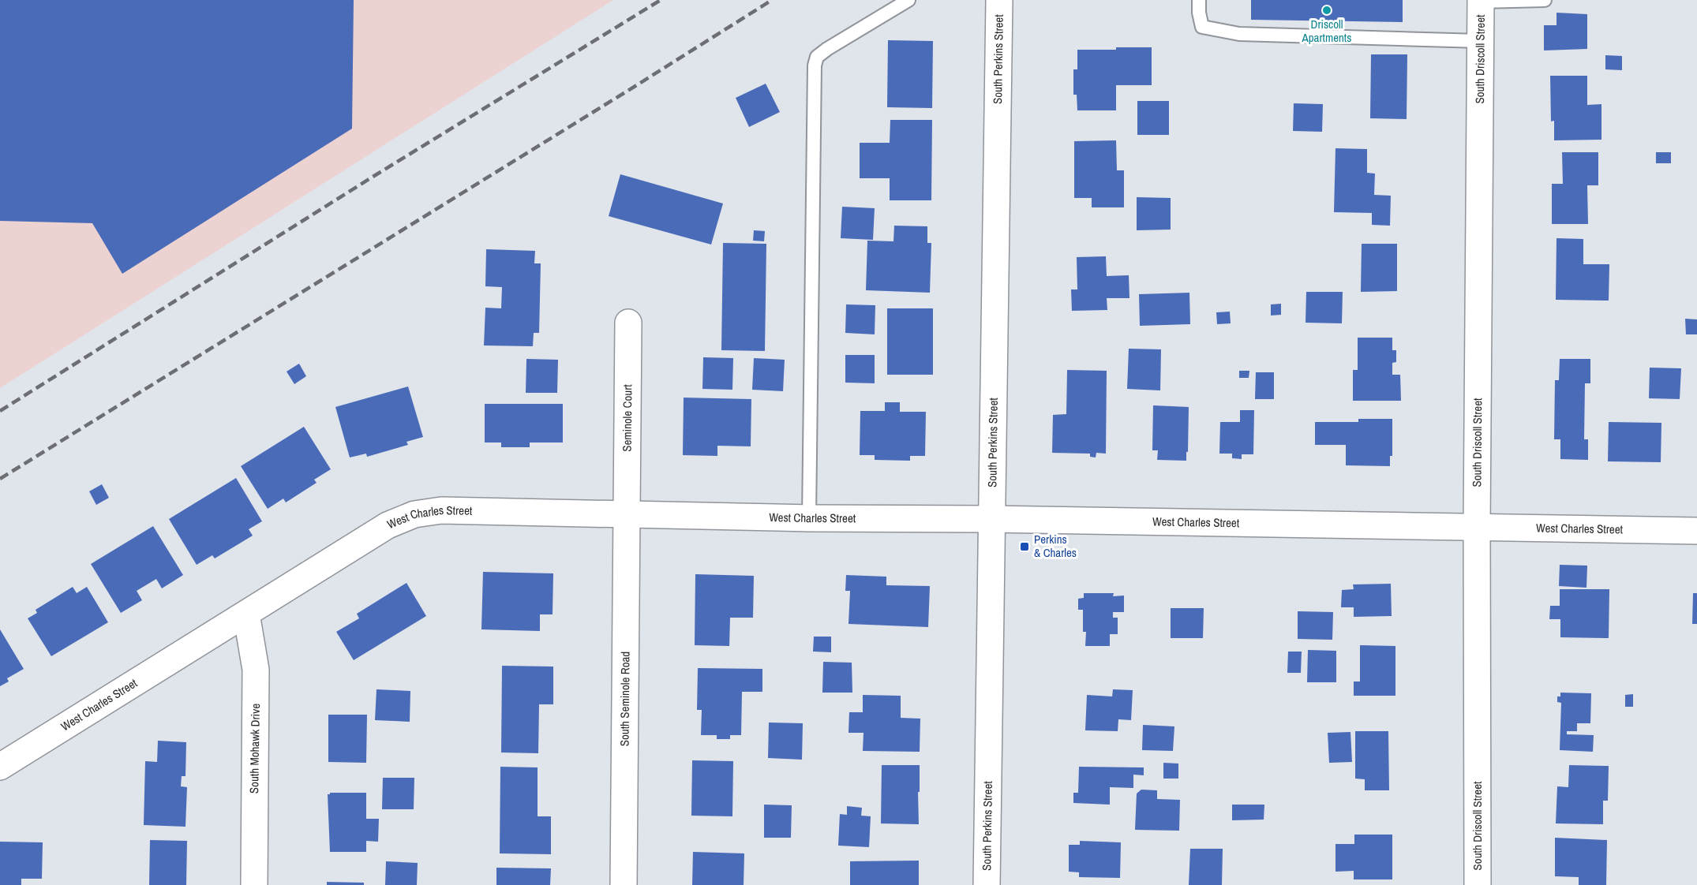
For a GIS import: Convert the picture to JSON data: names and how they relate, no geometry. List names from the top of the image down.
{
  "streets": {
    "street": [
      "South Perkins Street",
      "South Driscoll Street",
      "Seminole Court",
      "West Charles Street",
      "South Seminole Road",
      "South Mohawk Drive"
    ]
  },
  "crossings": [
    ["South Perkins Street", "West Charles Street"],
    ["South Driscoll Street", "West Charles Street"],
    ["Seminole Court", "West Charles Street"],
    ["Seminole Court", "South Seminole Road"],
    ["West Charles Street", "South Seminole Road"],
    ["West Charles Street", "South Mohawk Drive"]
  ],
  "places": {
    "other": ["Driscoll Apartments"],
    "transit": ["Perkins & Charles"]
  }
}
